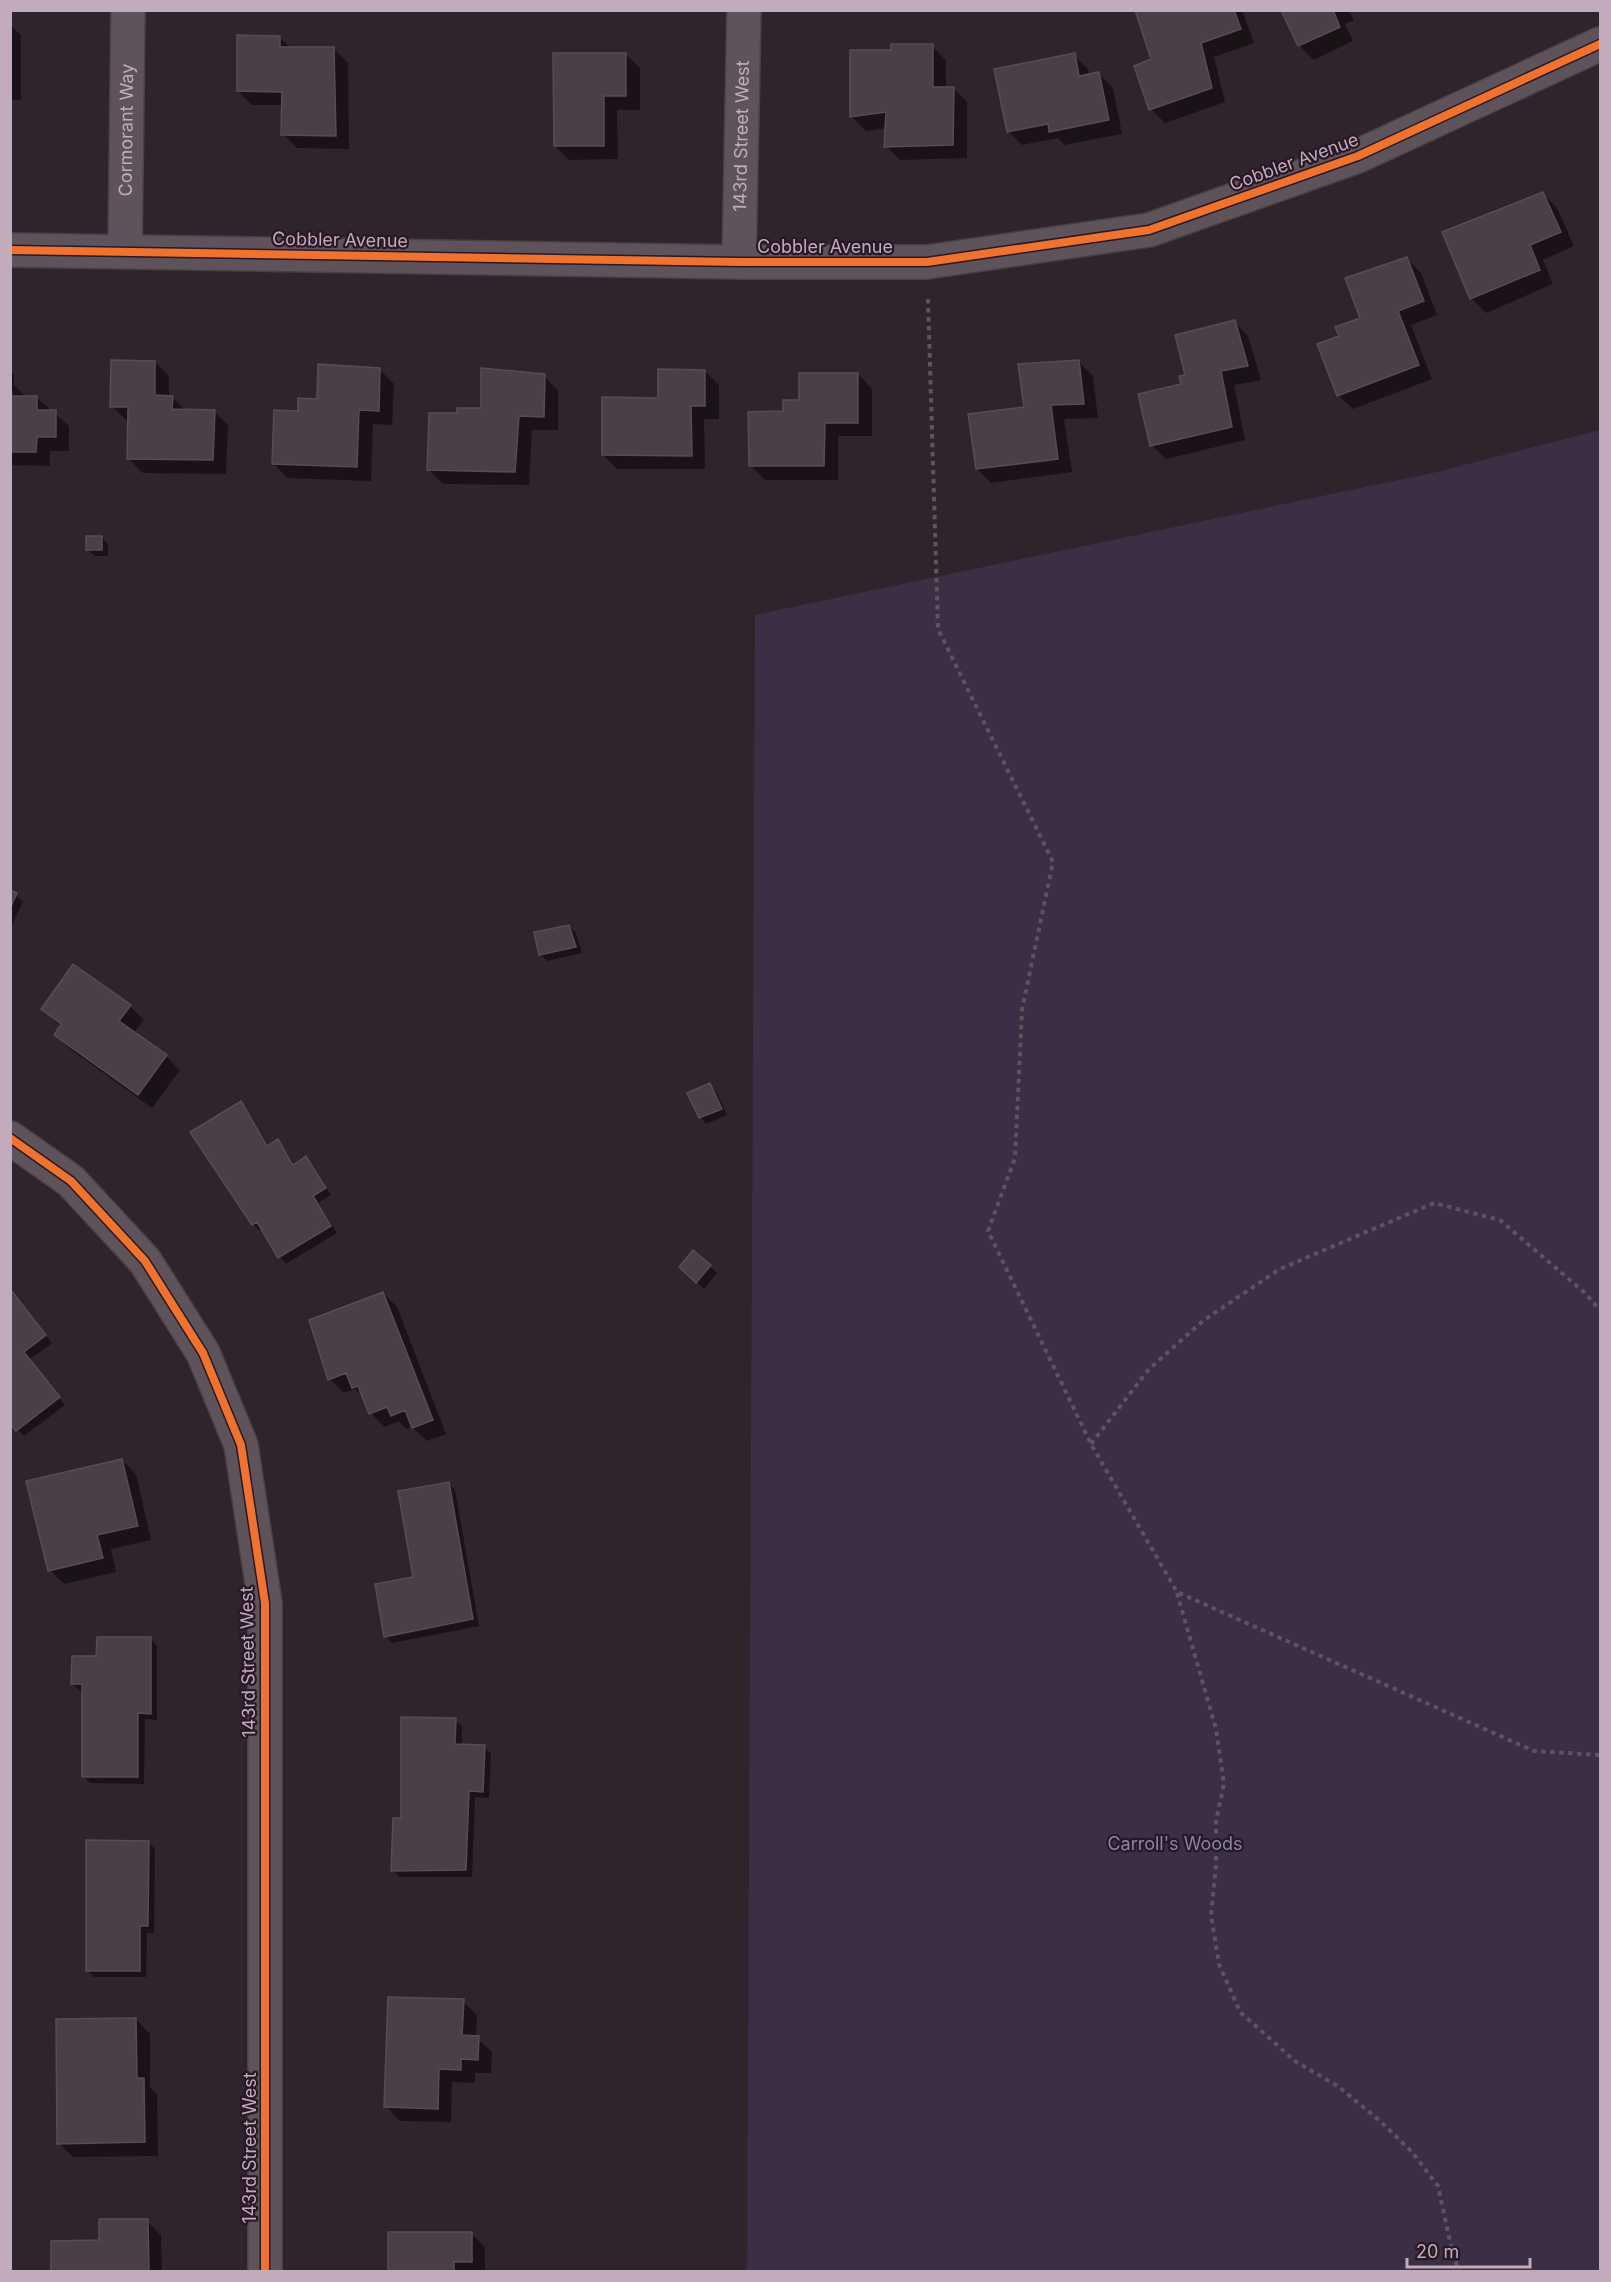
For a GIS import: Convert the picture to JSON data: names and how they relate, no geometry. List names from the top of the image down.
{
  "streets": {
    "street": ["Cormorant Way", "143rd Street West", "Cobbler Avenue"]
  },
  "crossings": [
    ["Cormorant Way", "Cobbler Avenue"],
    ["143rd Street West", "Cobbler Avenue"]
  ],
  "parks": ["Carroll's Woods"],
  "scale_bar": "20 m"
}
